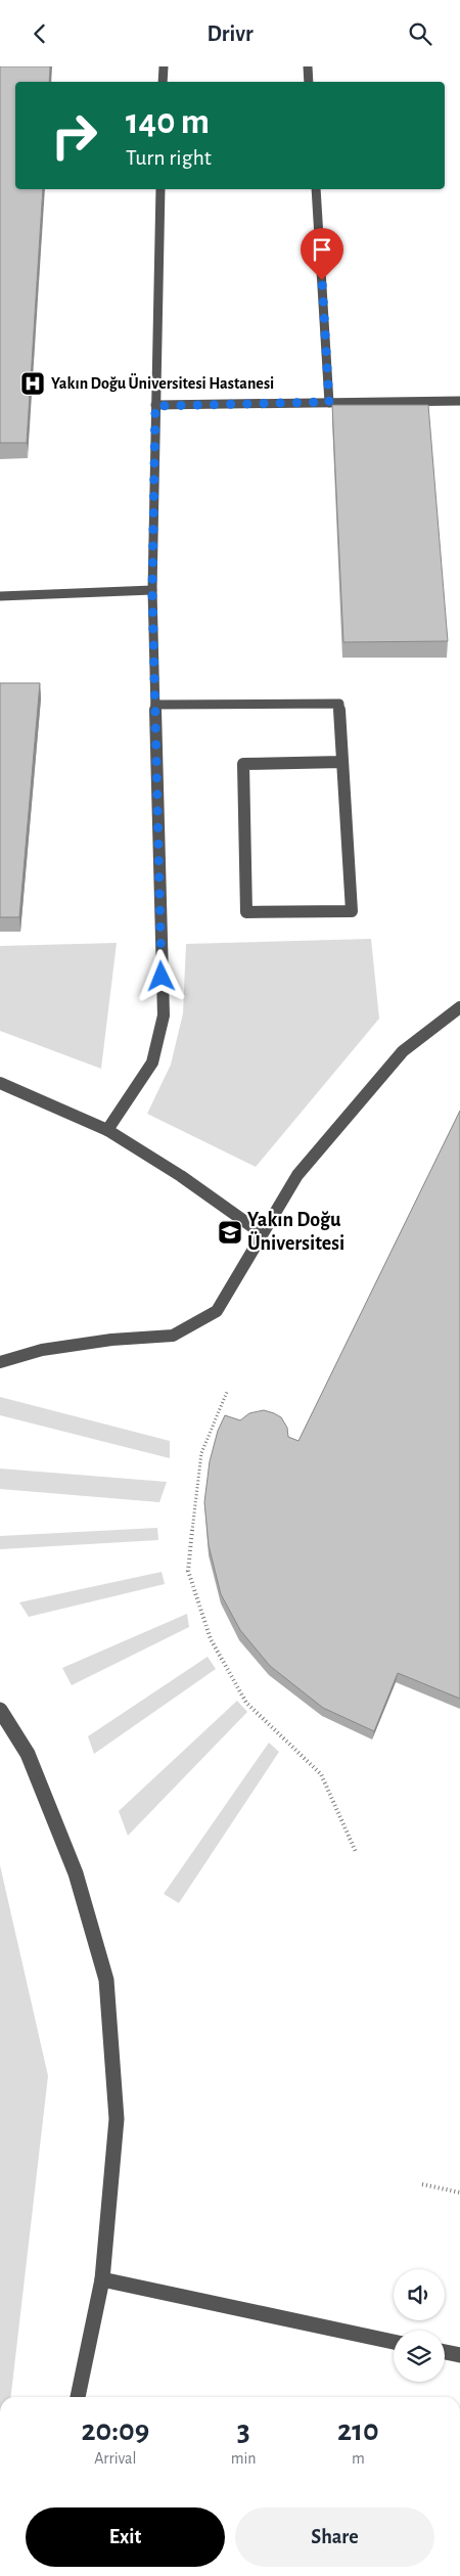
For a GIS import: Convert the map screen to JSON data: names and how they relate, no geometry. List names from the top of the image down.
{
  "places": {
    "hospital": ["Yakın Doğu Üniversitesi Hastanesi"],
    "school or university": ["Yakın Doğu Üniversitesi"]
  },
  "page": {
    "header": "Drivr",
    "turn": ["140 m", "Turn right"],
    "eta": [
      "20:09",
      "Arrival",
      "3",
      "min",
      "210",
      "m"
    ],
    "buttons": ["Exit", "Share"]
  }
}
